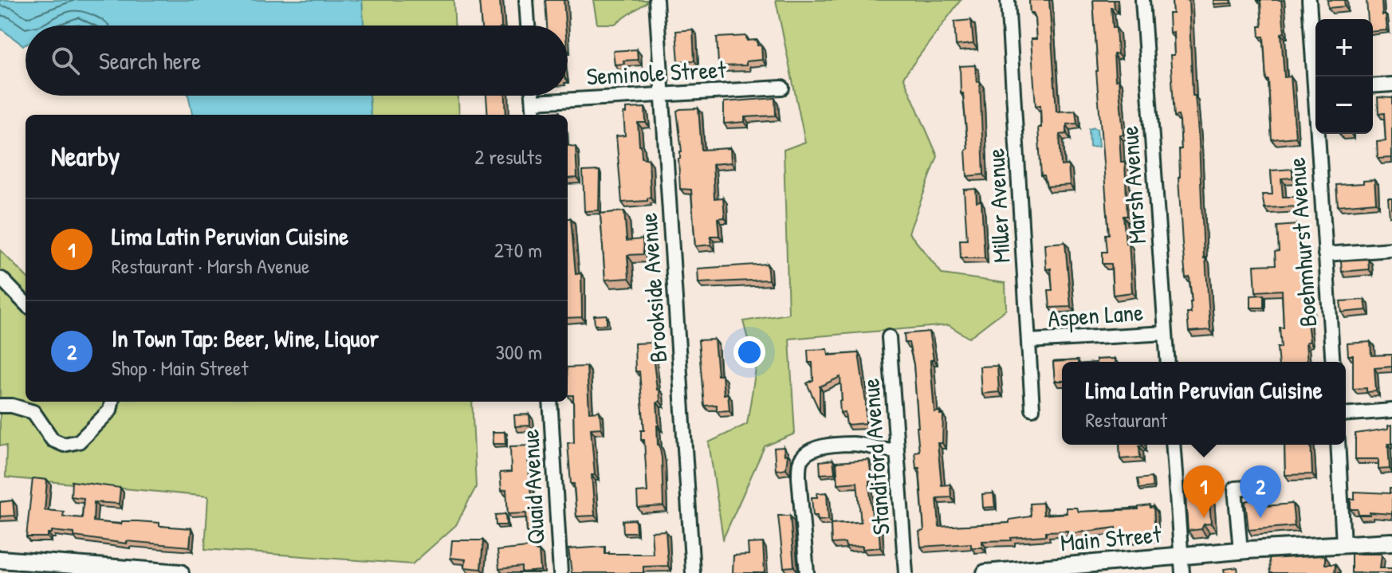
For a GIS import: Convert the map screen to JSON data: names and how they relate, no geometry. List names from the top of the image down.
{
  "streets": {
    "main road": ["Main Street"],
    "street": [
      "Seminole Street",
      "Marsh Avenue",
      "Miller Avenue",
      "Boehmhurst Avenue",
      "Brookside Avenue",
      "Aspen Lane",
      "Standiford Avenue",
      "Quaid Avenue"
    ]
  },
  "crossings": [
    ["Seminole Street", "Brookside Avenue"],
    ["Marsh Avenue", "Aspen Lane"],
    ["Miller Avenue", "Aspen Lane"]
  ],
  "page": {
    "map_buttons": ["+", "−"],
    "search": "Search here",
    "heading": ["Nearby", "2 results"],
    "list": [
      {
        "mark": "1",
        "name": "Lima Latin Peruvian Cuisine",
        "note": "Restaurant · Marsh Avenue",
        "value": "270 m"
      },
      {
        "mark": "2",
        "name": "In Town Tap: Beer, Wine, Liquor",
        "note": "Shop · Main Street",
        "value": "300 m"
      }
    ],
    "popup": ["Lima Latin Peruvian Cuisine", "Restaurant"],
    "pins": ["1", "2"]
  }
}
